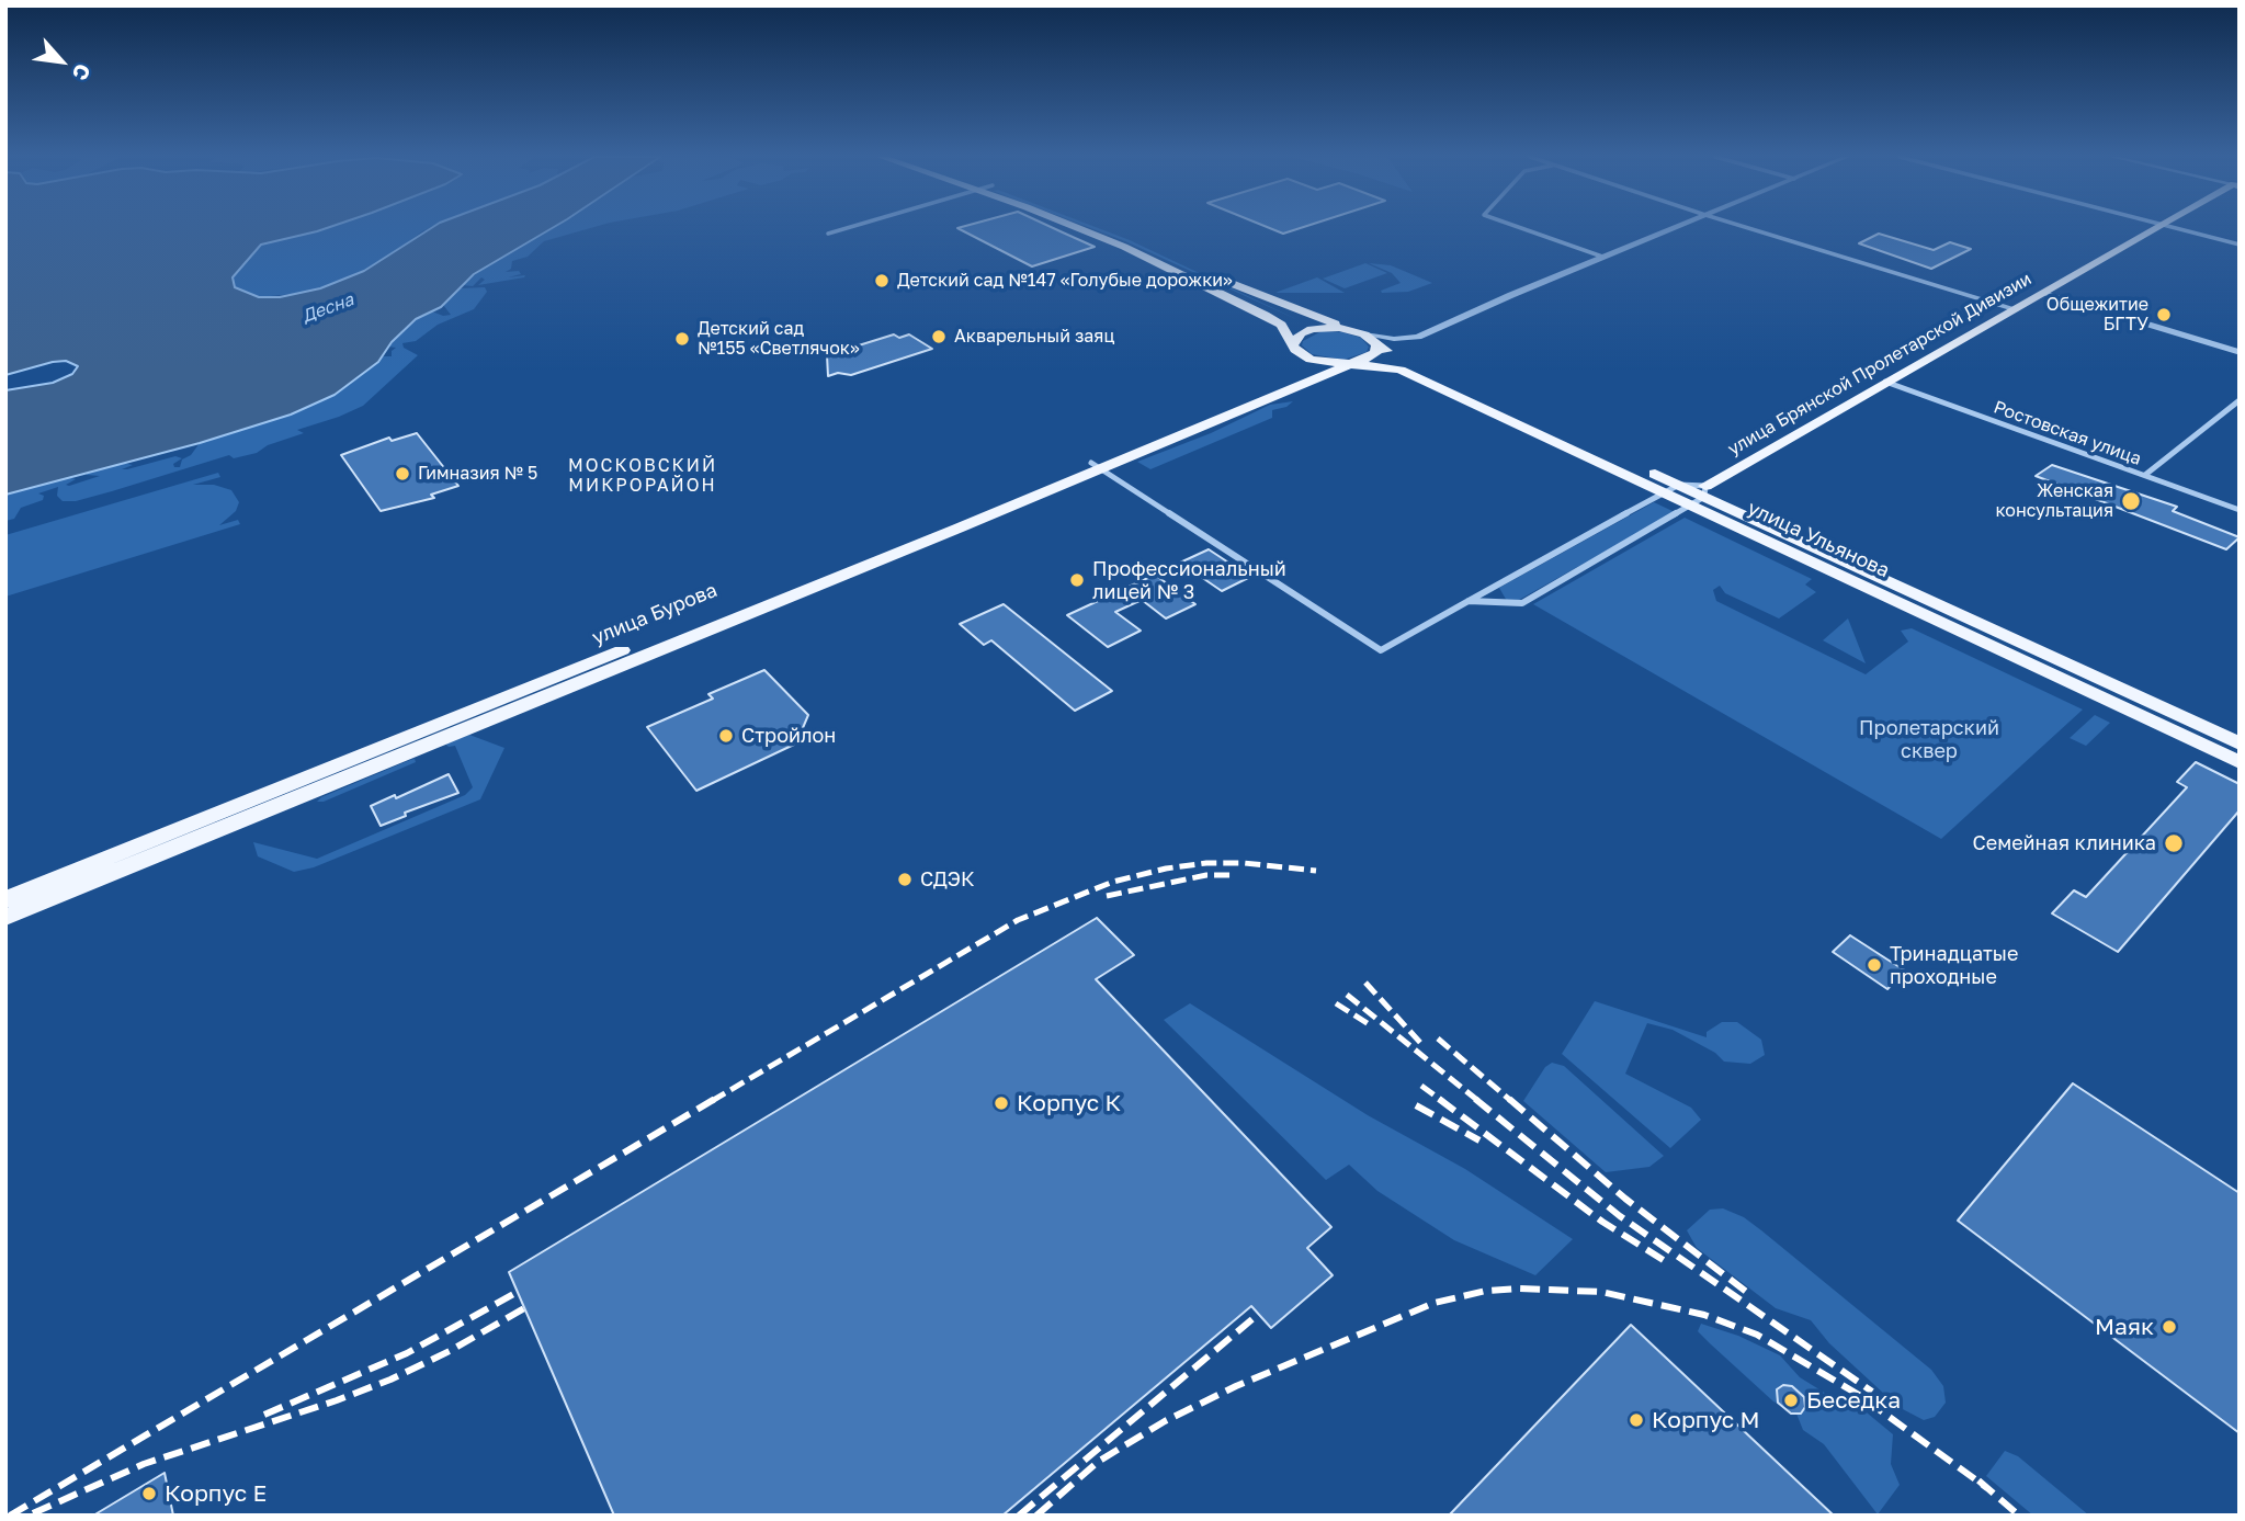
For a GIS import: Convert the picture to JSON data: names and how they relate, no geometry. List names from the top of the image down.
{
  "streets": {
    "main road": ["улица Брянской Пролетарской Дивизии", "улица Ульянова", "улица Бурова"],
    "street": ["Ростовская улица"]
  },
  "crossings": [
    ["улица Брянской Пролетарской Дивизии", "Ростовская улица"],
    ["улица Брянской Пролетарской Дивизии", "улица Ульянова"],
    ["улица Ульянова", "улица Бурова"]
  ],
  "districts": ["МОСКОВСКИЙ МИКРОРАЙОН"],
  "water": ["Десна"],
  "parks": ["Пролетарский сквер"],
  "places": [
    "Детский сад №147 «Голубые дорожки»",
    "Общежитие БГТУ",
    "Акварельный заяц",
    "Детский сад №155 «Светлячок»",
    "Гимназия № 5",
    "Женская консультация",
    "Профессиональный лицей № 3",
    "Стройлон",
    "Семейная клиника",
    "СДЭК",
    "Тринадцатые проходные",
    "Корпус К",
    "Маяк",
    "Беседка",
    "Корпус М",
    "Корпус Е"
  ],
  "north": "bottom right"
}
